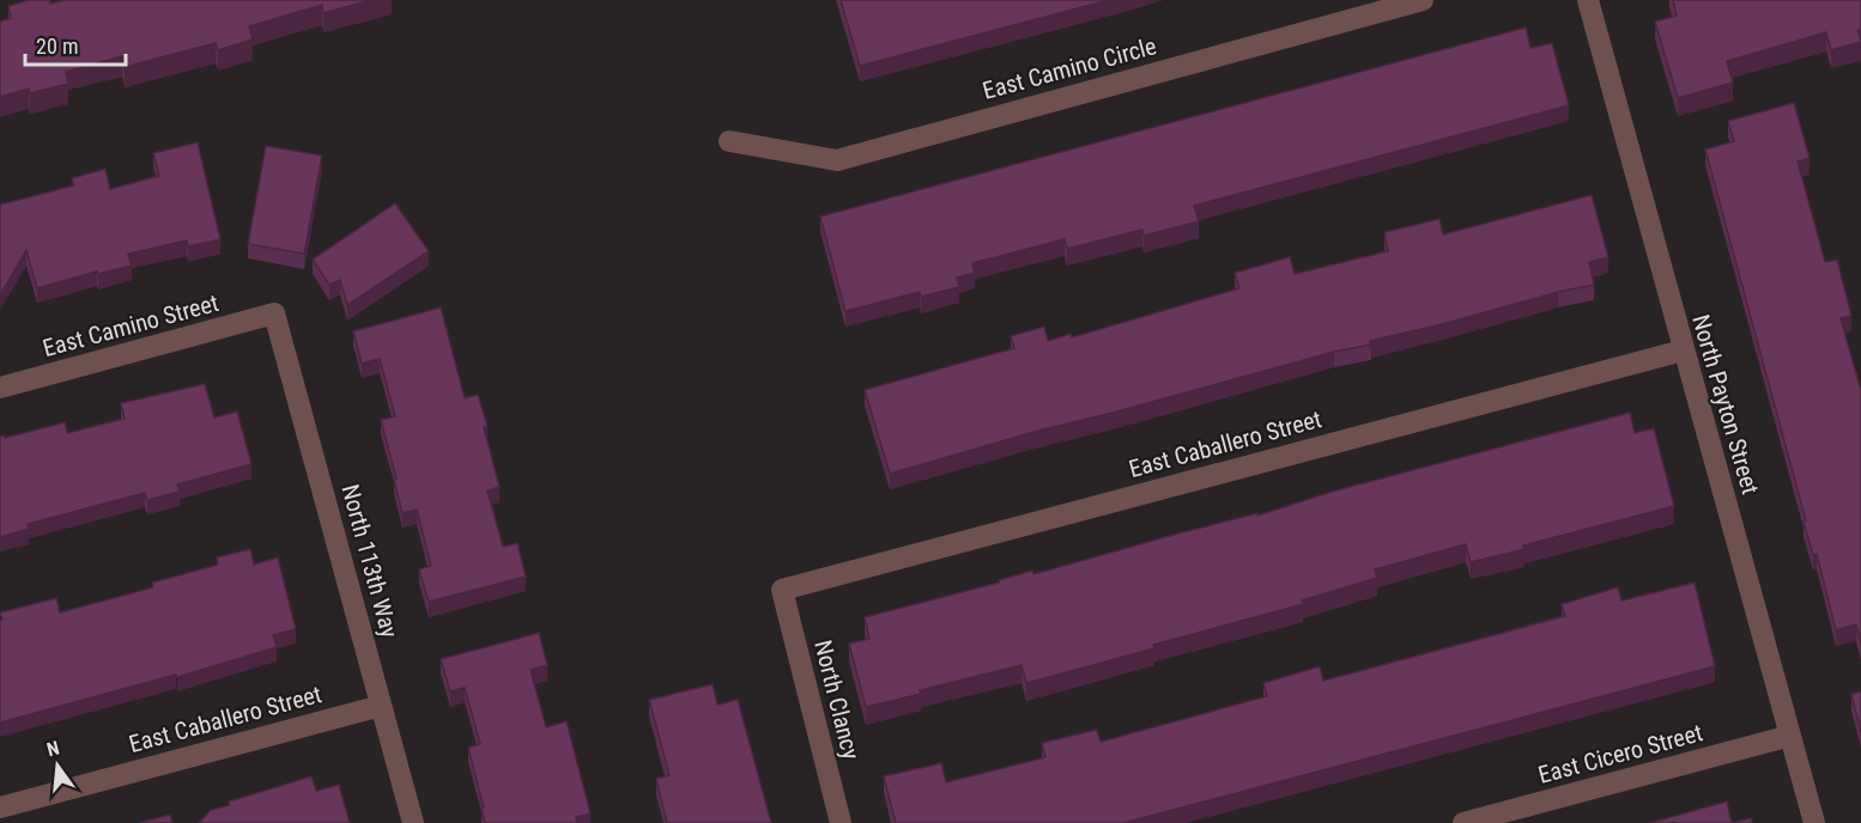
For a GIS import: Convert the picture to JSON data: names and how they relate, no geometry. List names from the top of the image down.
{
  "streets": {
    "street": [
      "East Camino Circle",
      "East Camino Street",
      "North Payton Street",
      "East Caballero Street",
      "North 113th Way",
      "North Clancy",
      "East Cicero Street"
    ]
  },
  "crossings": [
    ["East Camino Street", "North 113th Way"],
    ["North Payton Street", "East Caballero Street"],
    ["North Payton Street", "East Cicero Street"],
    ["East Caballero Street", "North 113th Way"],
    ["East Caballero Street", "North Clancy"]
  ],
  "scale_bar": "20 m",
  "north": "top"
}
